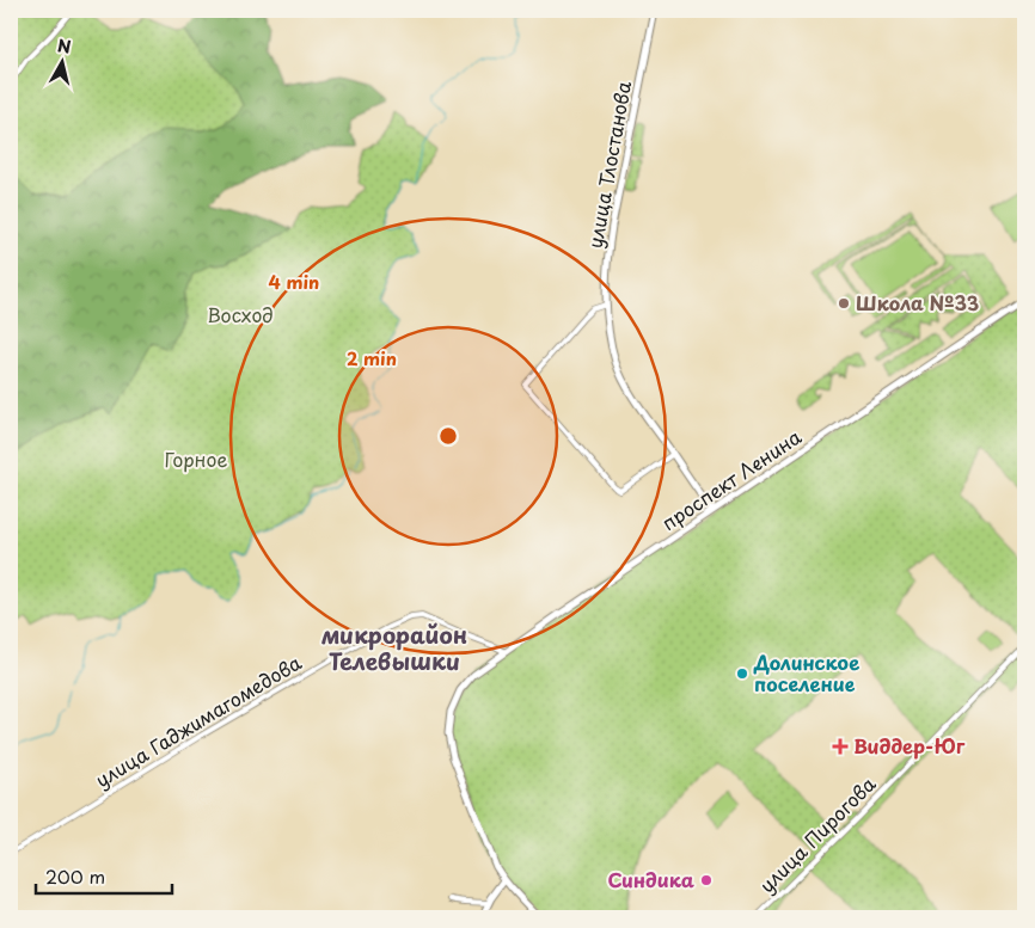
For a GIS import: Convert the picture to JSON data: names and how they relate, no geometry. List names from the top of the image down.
{
  "streets": {
    "main road": ["улица Тлостанова", "проспект Ленина"],
    "street": ["улица Гаджимагомедова", "улица Пирогова"]
  },
  "crossings": [
    ["улица Тлостанова", "проспект Ленина"],
    ["проспект Ленина", "улица Гаджимагомедова"]
  ],
  "districts": ["микрорайон Телевышки"],
  "parks": ["Восход", "Горное"],
  "places": {
    "other": ["Школа №33", "Долинское поселение", "Синдика"],
    "health": ["Виддер-Юг"]
  },
  "scale_bar": "200 m",
  "north": "top",
  "rings": ["4 min", "2 min"]
}
